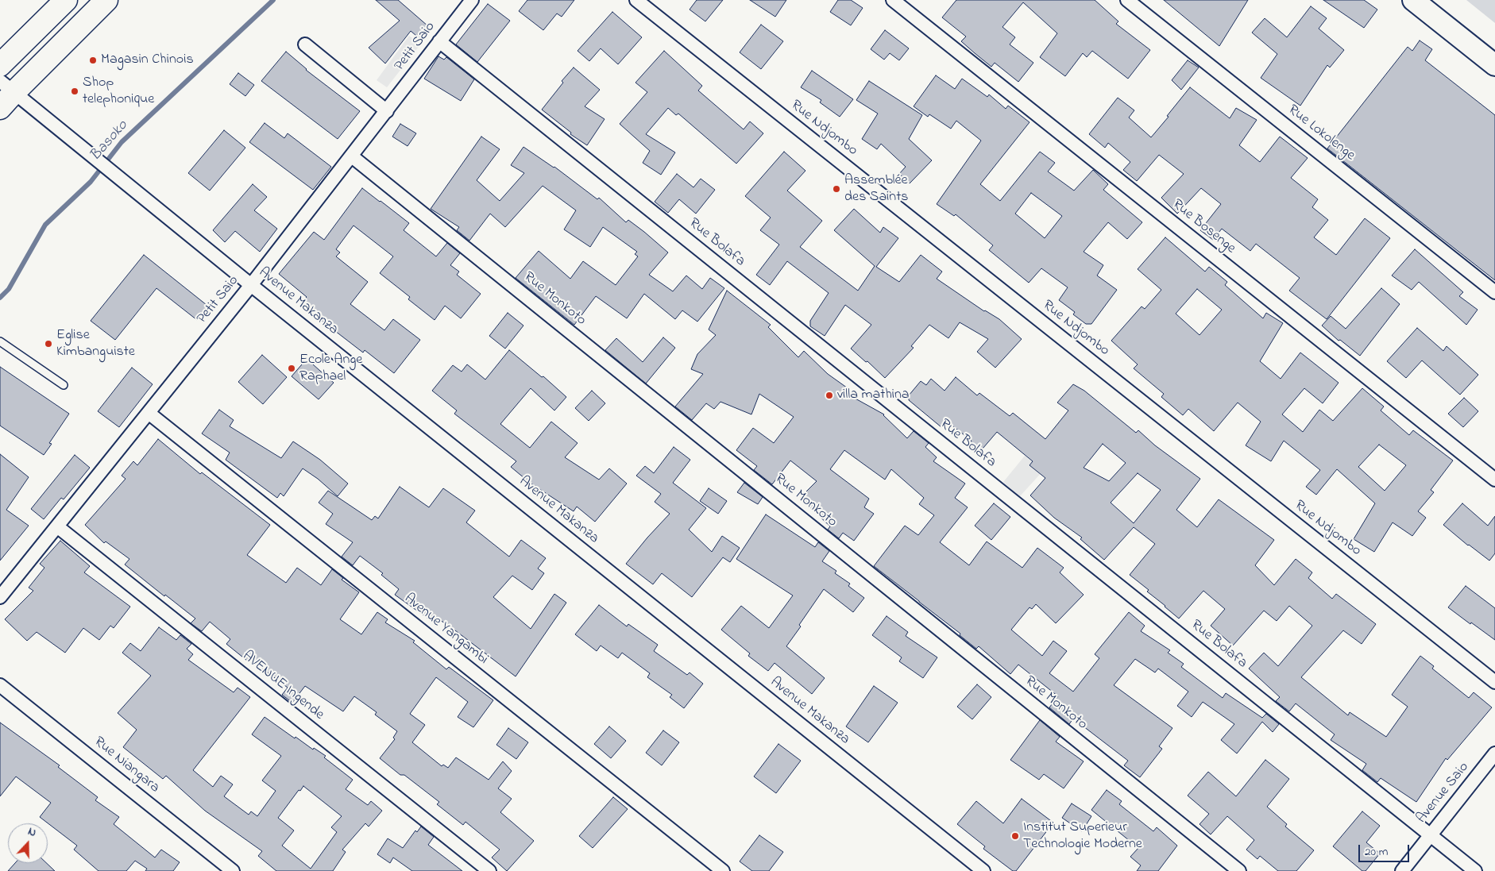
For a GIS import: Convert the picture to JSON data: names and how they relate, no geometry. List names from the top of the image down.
{
  "streets": {
    "street": [
      "Petit Saio",
      "Rue Ndjombo",
      "Rue Lokolenge",
      "Rue Bosenge",
      "Rue Bolafa",
      "Rue Monkoto",
      "Avenue Makanza",
      "Avenue Yangambi",
      "AVENUE Ingende",
      "Rue Niangara",
      "Avenue Saio"
    ]
  },
  "crossings": [
    ["Petit Saio", "Rue Bolafa"],
    ["Petit Saio", "Rue Monkoto"],
    ["Petit Saio", "Avenue Makanza"],
    ["Petit Saio", "Avenue Yangambi"],
    ["Petit Saio", "AVENUE Ingende"],
    ["Rue Bolafa", "Avenue Saio"]
  ],
  "water": ["Basoko"],
  "places": [
    "Magasin Chinois",
    "Shop telephonique",
    "Assemblée des Saints",
    "Eglise Kimbanguiste",
    "Ecole Ange Raphael",
    "villa mathina",
    "Institut Superieur Technologie Moderne"
  ],
  "scale_bar": "20 m",
  "north": "top"
}
